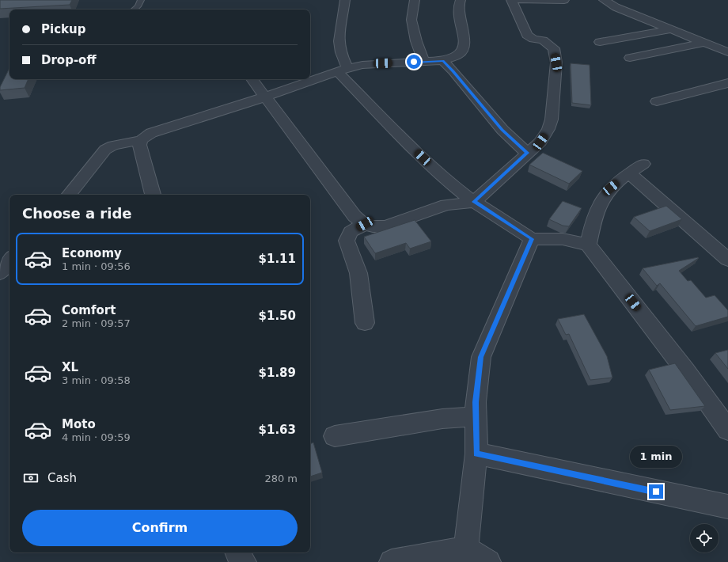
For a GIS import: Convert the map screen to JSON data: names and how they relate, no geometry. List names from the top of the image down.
{
  "page": {
    "banner": ["Pickup", "Drop-off"],
    "heading": "Choose a ride",
    "list": [
      {
        "name": "Economy",
        "note": "1 min · 09:56",
        "value": "$1.11"
      },
      {
        "name": "Comfort",
        "note": "2 min · 09:57",
        "value": "$1.50"
      },
      {
        "name": "XL",
        "note": "3 min · 09:58",
        "value": "$1.89"
      },
      {
        "name": "Moto",
        "note": "4 min · 09:59",
        "value": "$1.63"
      }
    ],
    "bubble": "1 min",
    "pay": ["Cash", "280 m"],
    "buttons": "Confirm"
  }
}
